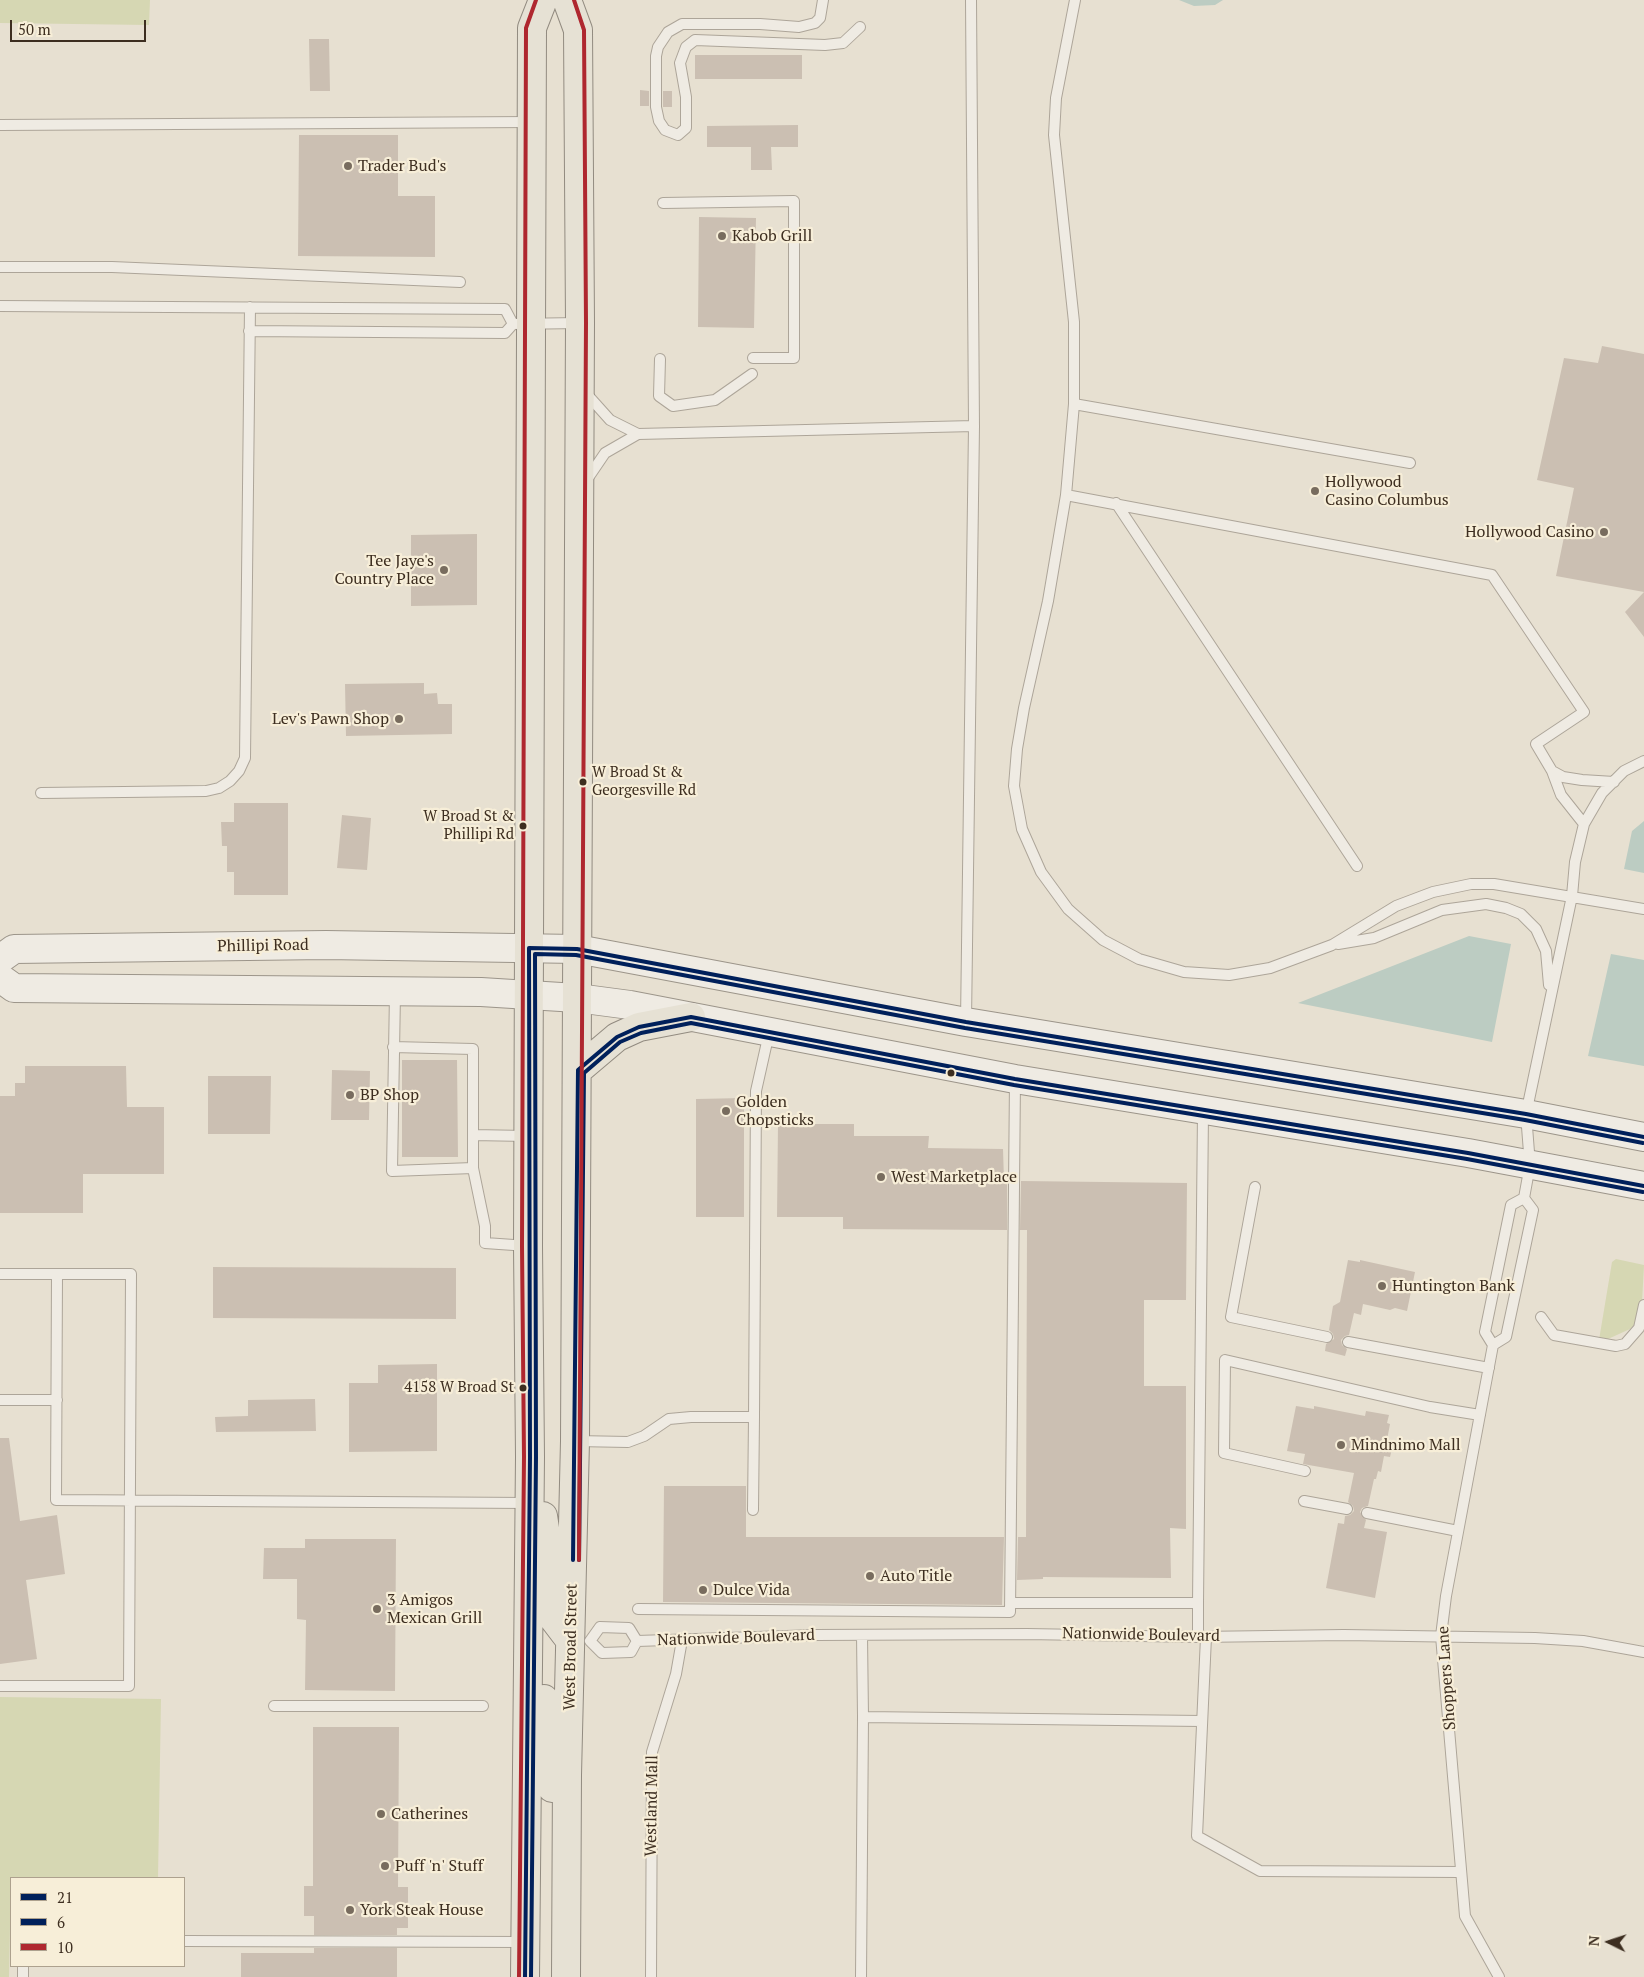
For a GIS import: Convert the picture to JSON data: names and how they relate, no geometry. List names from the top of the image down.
{
  "streets": {
    "main road": ["Phillipi Road", "West Broad Street"],
    "lane": ["Nationwide Boulevard", "Shoppers Lane", "Westland Mall"]
  },
  "crossings": [
    ["Phillipi Road", "West Broad Street"],
    ["Nationwide Boulevard", "West Broad Street"],
    ["Nationwide Boulevard", "Shoppers Lane"],
    ["Nationwide Boulevard", "Westland Mall"]
  ],
  "places": [
    "Trader Bud's",
    "Kabob Grill",
    "Hollywood Casino Columbus",
    "Hollywood Casino",
    "Tee Jaye's Country Place",
    "Lev's Pawn Shop",
    "W Broad St & Georgesville Rd",
    "W Broad St & Phillipi Rd",
    "BP Shop",
    "Golden Chopsticks",
    "West Marketplace",
    "Huntington Bank",
    "4158 W Broad St",
    "Mindnimo Mall",
    "Auto Title",
    "Dulce Vida",
    "3 Amigos Mexican Grill",
    "Catherines",
    "Puff 'n' Stuff",
    "York Steak House"
  ],
  "lines": ["transit line 10", "transit line 21", "transit line 6"],
  "legend": ["21", "6", "10"],
  "scale_bar": "50 m",
  "north": "left"
}
